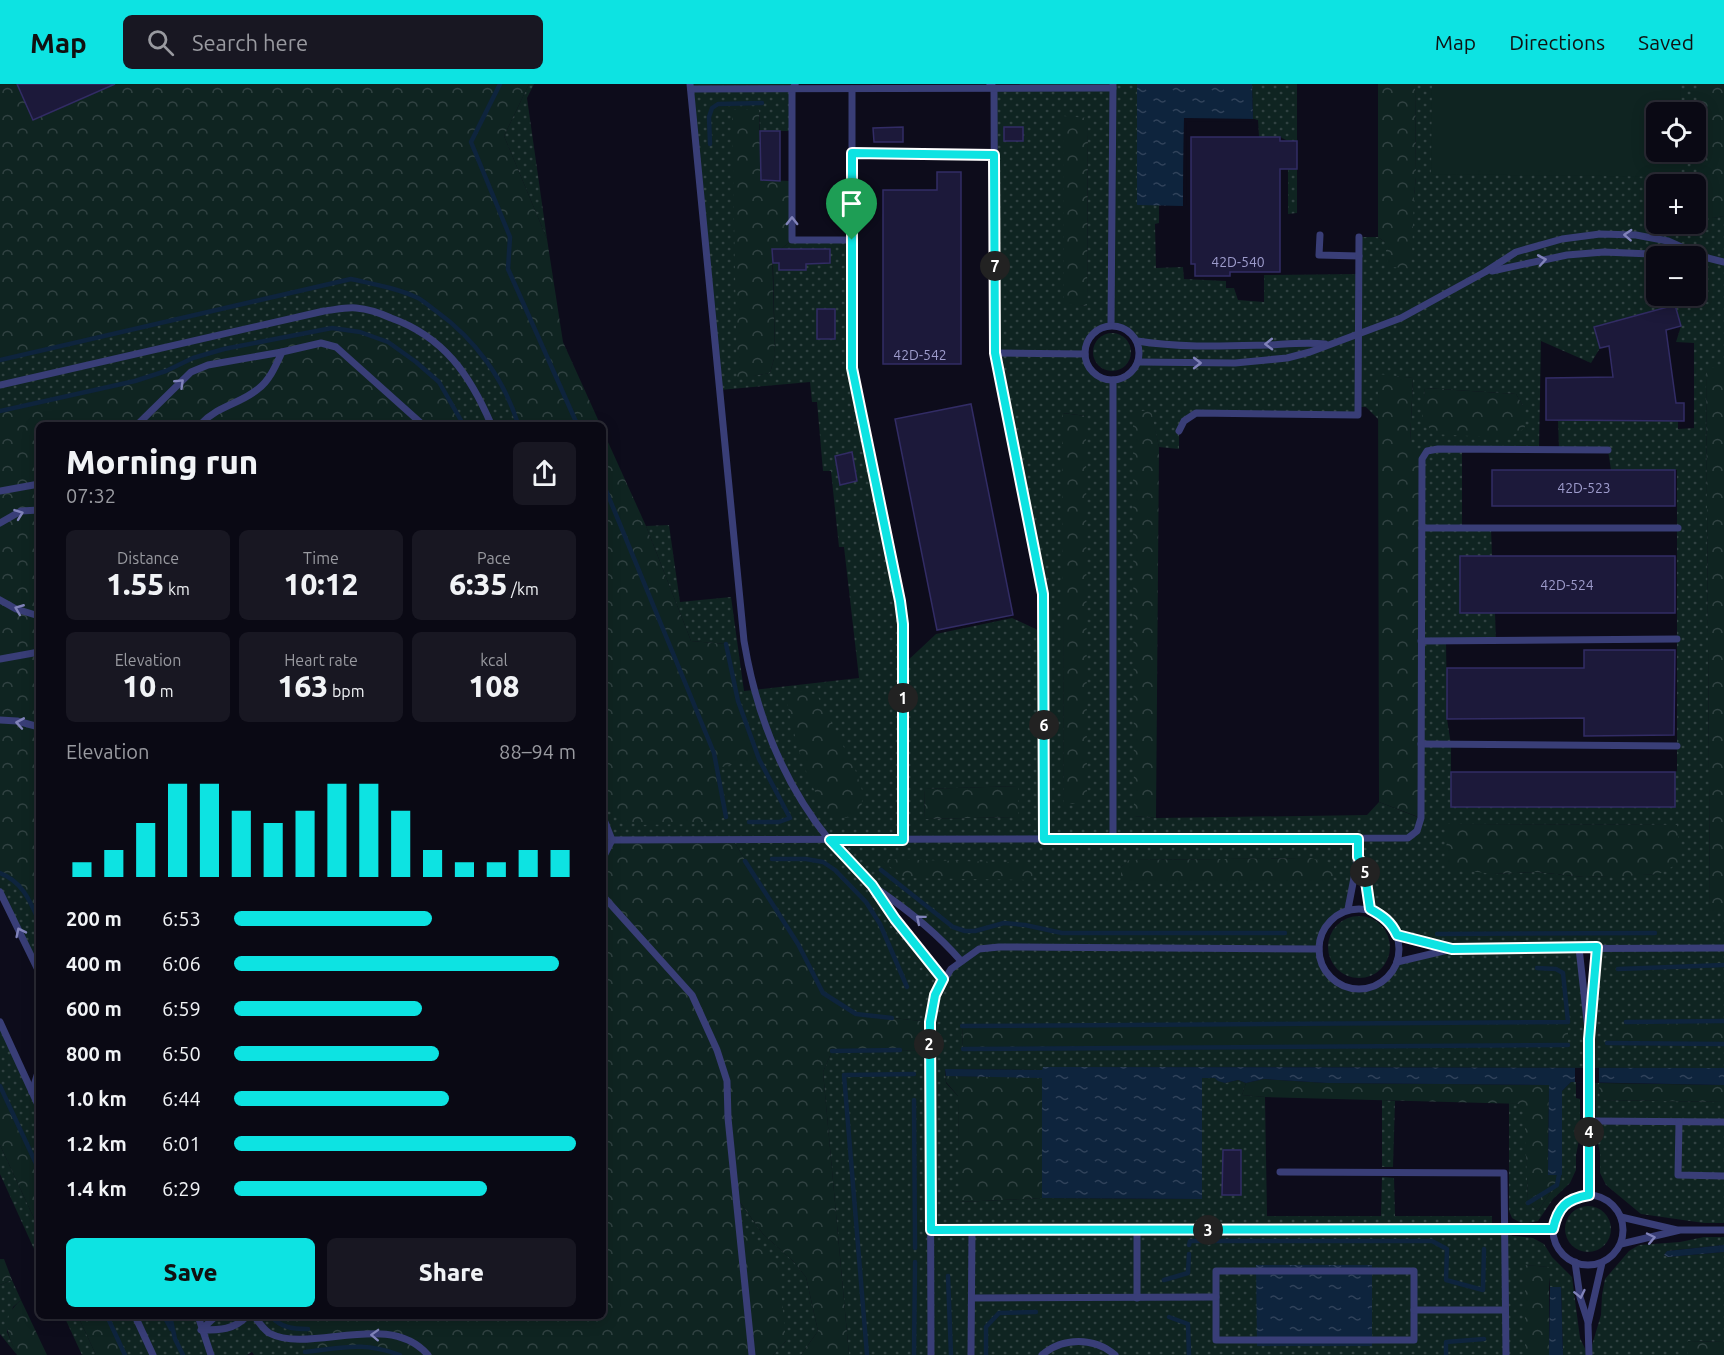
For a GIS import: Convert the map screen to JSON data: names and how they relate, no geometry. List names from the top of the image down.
{
  "house_numbers": [
    "42D-540",
    "42D-542",
    "42D-523",
    "42D-524"
  ],
  "page": {
    "header": "Map",
    "search": "Search here",
    "nav": ["Map", "Directions", "Saved"],
    "map_buttons": ["+", "−"],
    "pins": [
      "7",
      "1",
      "6",
      "5",
      "2",
      "4",
      "3"
    ],
    "heading": ["Morning run", "07:32"],
    "stats": [
      ["Distance", "1.55 km"],
      ["Time", "10:12"],
      ["Pace", "6:35 /km"],
      ["Elevation", "10 m"],
      ["Heart rate", "163 bpm"],
      ["kcal", "108"]
    ],
    "chart": ["Elevation", "88–94 m"],
    "list": [
      {
        "name": "200 m",
        "note": "6:53"
      },
      {
        "name": "400 m",
        "note": "6:06"
      },
      {
        "name": "600 m",
        "note": "6:59"
      },
      {
        "name": "800 m",
        "note": "6:50"
      },
      {
        "name": "1.0 km",
        "note": "6:44"
      },
      {
        "name": "1.2 km",
        "note": "6:01"
      },
      {
        "name": "1.4 km",
        "note": "6:29"
      }
    ],
    "buttons": ["Save", "Share"]
  }
}
